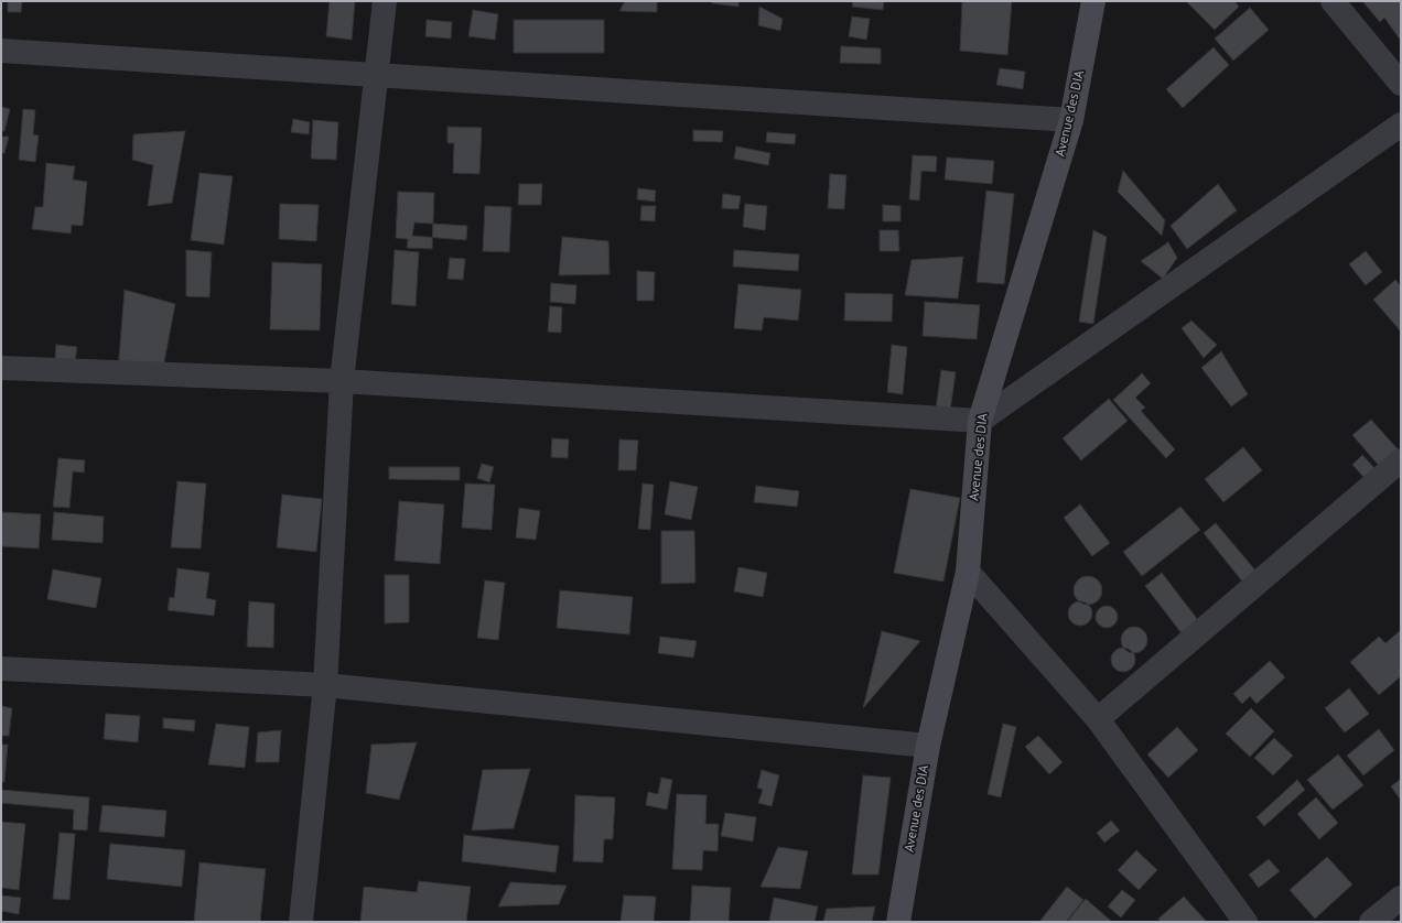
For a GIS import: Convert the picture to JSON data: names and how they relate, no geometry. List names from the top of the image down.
{
  "streets": {
    "street": ["Avenue des DIA"]
  }
}
